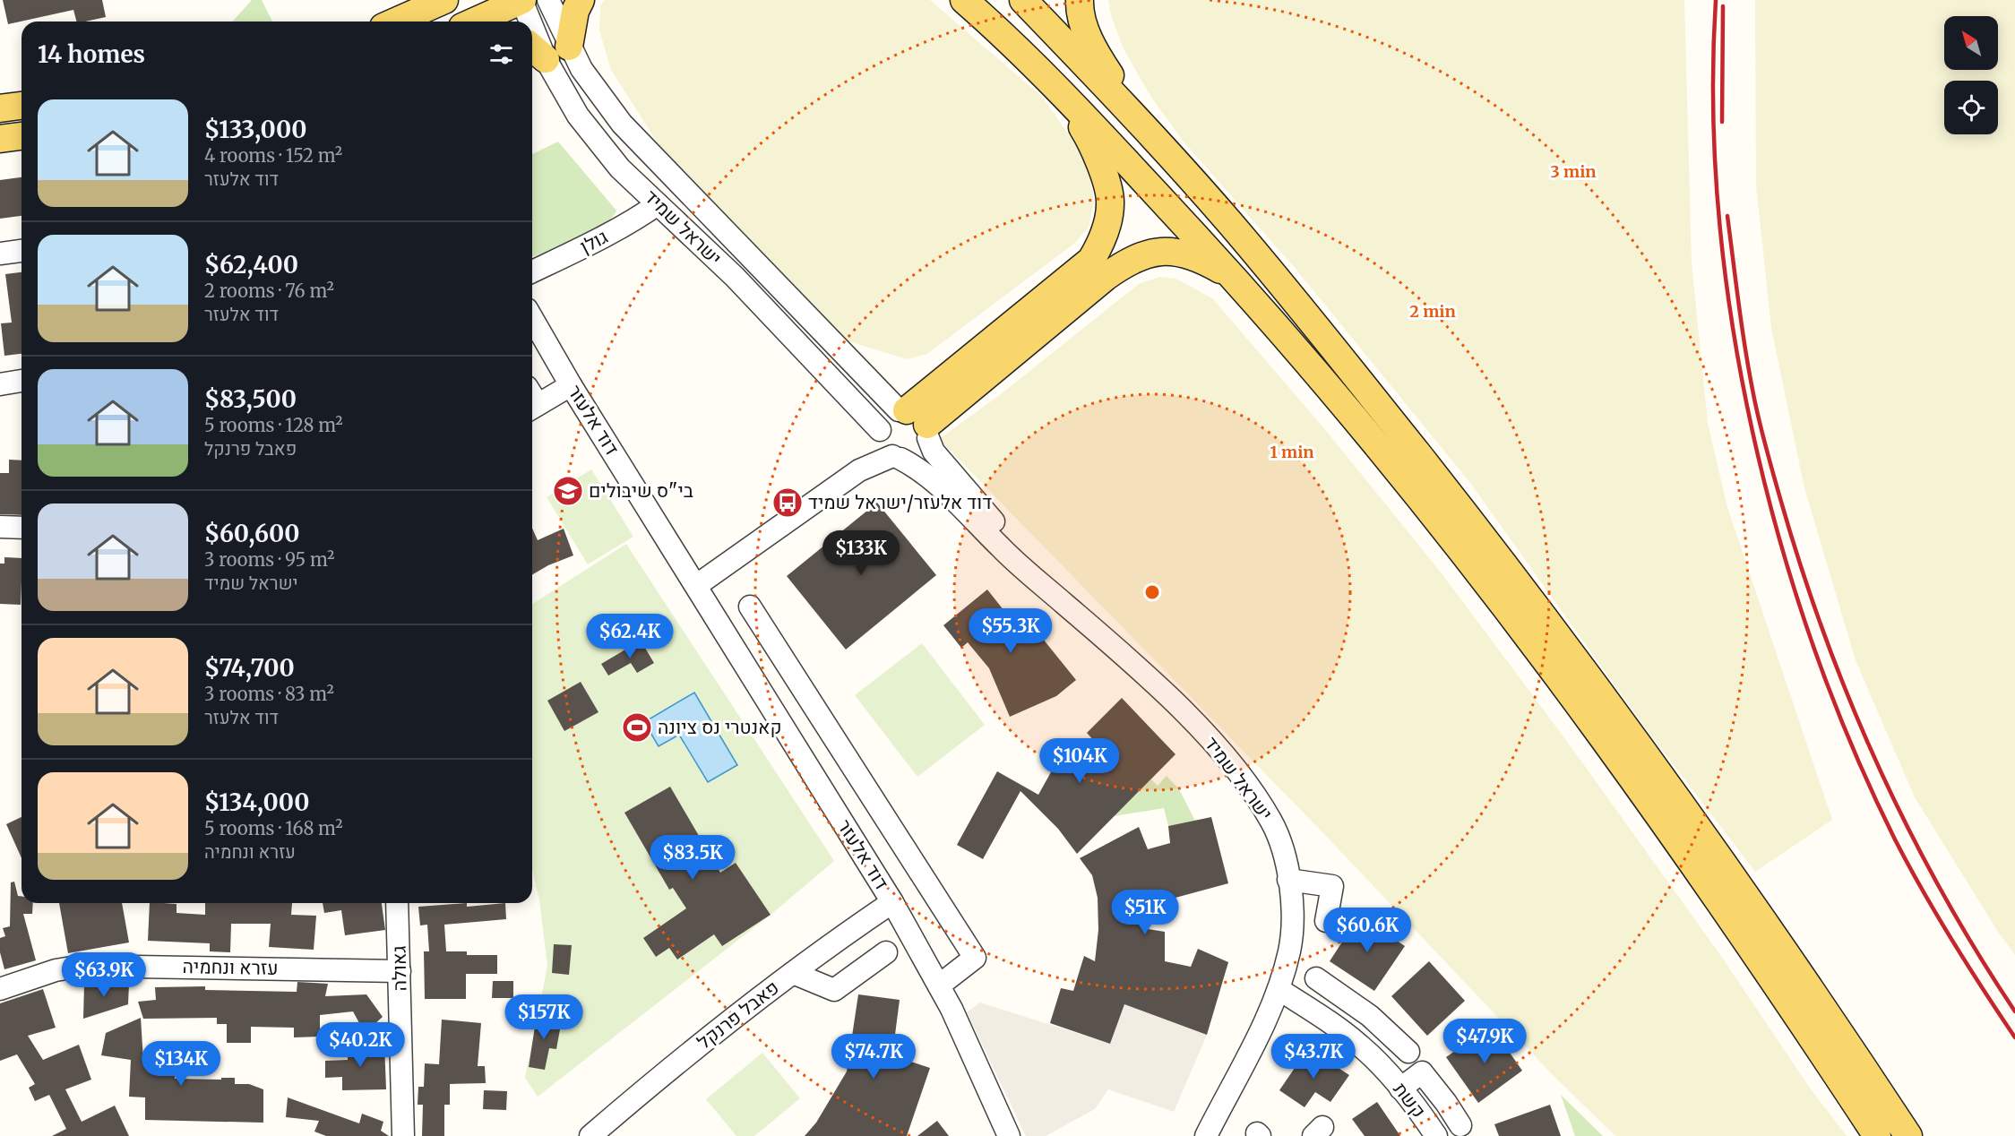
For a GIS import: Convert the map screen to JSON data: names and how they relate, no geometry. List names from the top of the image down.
{
  "streets": {
    "street": [
      "ישראל שמיד",
      "גולן",
      "דוד אלעזר",
      "עזרא ונחמיה",
      "גאולה",
      "פאבל פרנקל",
      "קשת"
    ]
  },
  "crossings": [
    ["ישראל שמיד", "גולן"],
    ["ישראל שמיד", "קשת"],
    ["דוד אלעזר", "פאבל פרנקל"],
    ["עזרא ונחמיה", "גאולה"]
  ],
  "places": {
    "school or university": ["בי\"ס שיבולים"],
    "bus stop": ["דוד אלעזר/ישראל שמיד"],
    "sports": ["קאנטרי נס ציונה"]
  },
  "north": "top left",
  "page": {
    "heading": "14 homes",
    "list": [
      {
        "name": "$133,000",
        "note": "4 rooms · 152 m² · דוד אלעזר"
      },
      {
        "name": "$62,400",
        "note": "2 rooms · 76 m² · דוד אלעזר"
      },
      {
        "name": "$83,500",
        "note": "5 rooms · 128 m² · פאבל פרנקל"
      },
      {
        "name": "$60,600",
        "note": "3 rooms · 95 m² · ישראל שמיד"
      },
      {
        "name": "$74,700",
        "note": "3 rooms · 83 m² · דוד אלעזר"
      },
      {
        "name": "$134,000",
        "note": "5 rooms · 168 m² · עזרא ונחמיה"
      }
    ],
    "price": [
      "$133K",
      "$55.3K",
      "$62.4K",
      "$104K",
      "$83.5K",
      "$51K",
      "$60.6K",
      "$63.9K",
      "$157K",
      "$47.9K",
      "$40.2K",
      "$74.7K",
      "$43.7K",
      "$134K"
    ]
  },
  "rings": ["3 min", "2 min", "1 min"]
}
